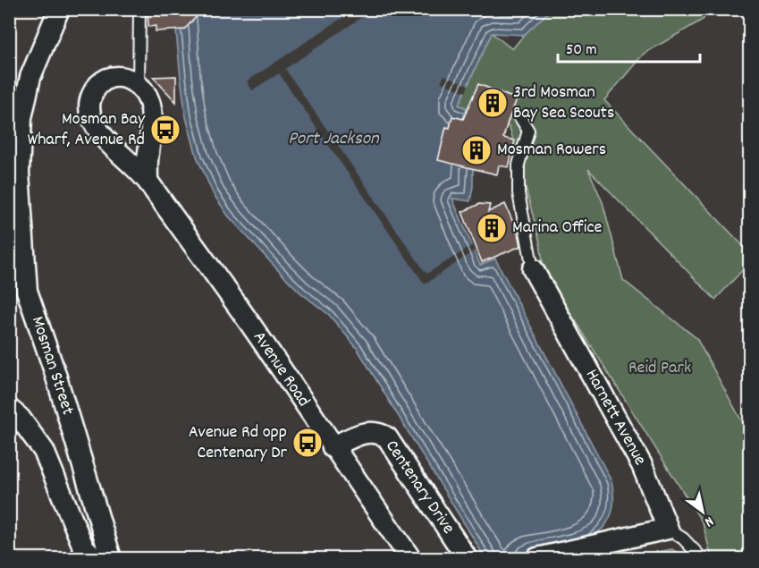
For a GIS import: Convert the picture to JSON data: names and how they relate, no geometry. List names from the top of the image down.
{
  "streets": {
    "street": [
      "Mosman Street",
      "Avenue Road",
      "Harnett Avenue",
      "Centenary Drive"
    ]
  },
  "crossings": [
    ["Avenue Road", "Centenary Drive"]
  ],
  "water": ["Port Jackson"],
  "parks": ["Reid Park"],
  "places": {
    "building": ["3rd Mosman Bay Sea Scouts", "Mosman Rowers", "Marina Office"],
    "bus stop": ["Mosman Bay Wharf, Avenue Rd", "Avenue Rd opp Centenary Dr"]
  },
  "scale_bar": "50 m",
  "north": "bottom right"
}
